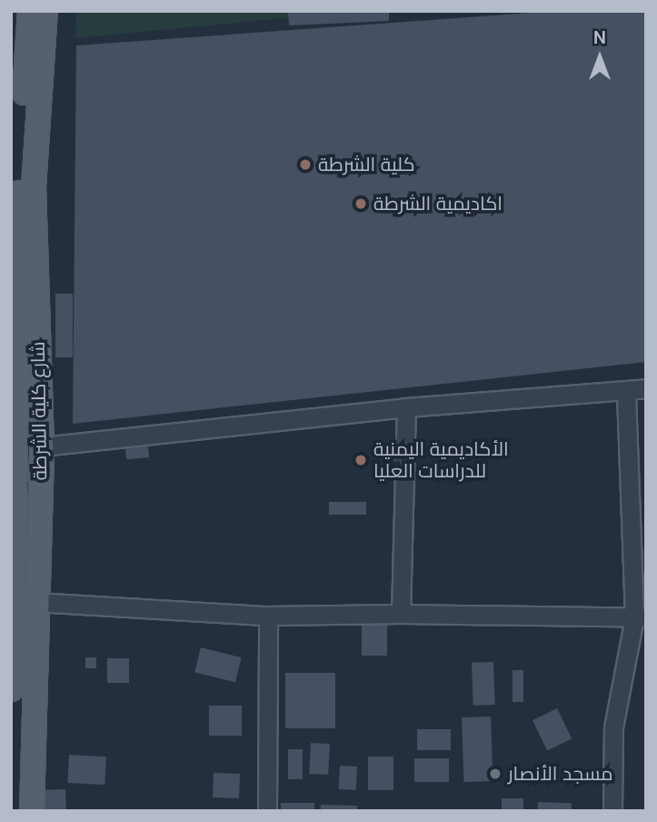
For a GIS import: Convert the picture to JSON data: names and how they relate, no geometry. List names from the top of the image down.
{
  "streets": {
    "main road": ["شارع كلية الشرطة"]
  },
  "places": [
    "كلية الشرطة",
    "اكاديمية الشرطة",
    "الأكاديمية اليمنية للدراسات العليا",
    "مسجد الأنصار"
  ],
  "north": "top"
}
